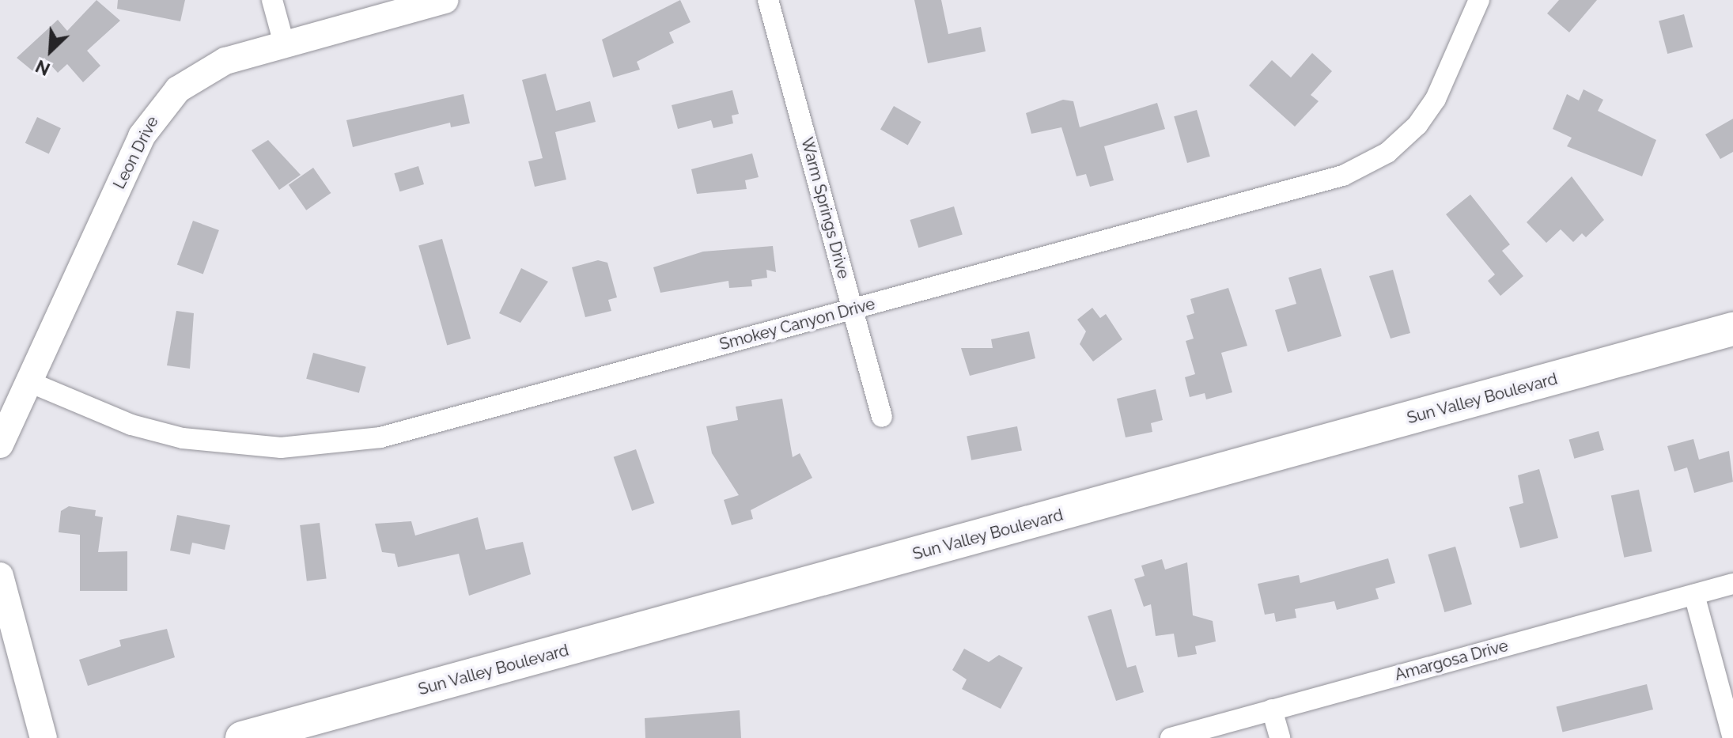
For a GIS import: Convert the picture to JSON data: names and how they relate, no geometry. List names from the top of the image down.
{
  "streets": {
    "main road": ["Sun Valley Boulevard"],
    "street": [
      "Leon Drive",
      "Warm Springs Drive",
      "Smokey Canyon Drive",
      "Amargosa Drive"
    ]
  },
  "crossings": [
    ["Leon Drive", "Smokey Canyon Drive"],
    ["Warm Springs Drive", "Smokey Canyon Drive"]
  ],
  "north": "bottom left"
}
